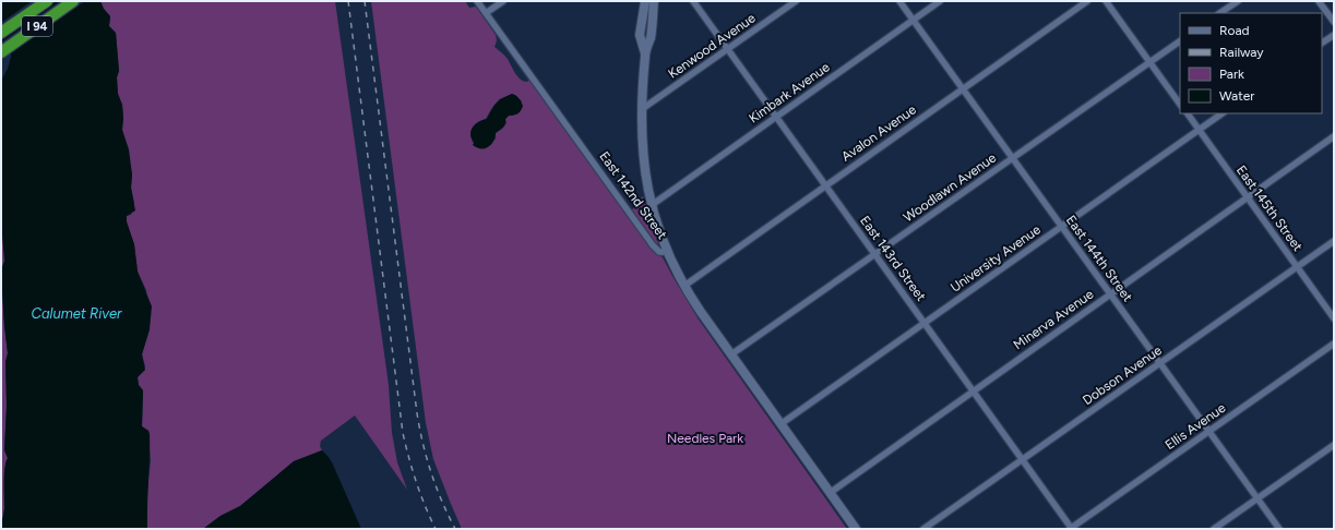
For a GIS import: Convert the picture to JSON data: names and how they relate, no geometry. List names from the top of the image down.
{
  "streets": {
    "highway": ["I 94"],
    "street": [
      "Kenwood Avenue",
      "Kimbark Avenue",
      "Avalon Avenue",
      "Woodlawn Avenue",
      "East 142nd Street",
      "East 145th Street",
      "East 143rd Street",
      "University Avenue",
      "East 144th Street",
      "Minerva Avenue",
      "Dobson Avenue",
      "Ellis Avenue"
    ]
  },
  "crossings": [
    ["Kenwood Avenue", "East 143rd Street"],
    ["Kimbark Avenue", "East 143rd Street"],
    ["Kimbark Avenue", "East 144th Street"],
    ["Avalon Avenue", "East 142nd Street"],
    ["Avalon Avenue", "East 143rd Street"],
    ["Avalon Avenue", "East 144th Street"],
    ["Woodlawn Avenue", "East 142nd Street"],
    ["Woodlawn Avenue", "East 143rd Street"],
    ["Woodlawn Avenue", "East 144th Street"],
    ["East 142nd Street", "University Avenue"],
    ["East 142nd Street", "Minerva Avenue"],
    ["East 145th Street", "University Avenue"],
    ["East 145th Street", "Minerva Avenue"],
    ["East 145th Street", "Dobson Avenue"],
    ["East 143rd Street", "University Avenue"],
    ["East 143rd Street", "Minerva Avenue"],
    ["East 143rd Street", "Dobson Avenue"],
    ["East 143rd Street", "Ellis Avenue"],
    ["University Avenue", "East 144th Street"],
    ["East 144th Street", "Minerva Avenue"],
    ["East 144th Street", "Dobson Avenue"],
    ["East 144th Street", "Ellis Avenue"]
  ],
  "water": ["Calumet River"],
  "parks": ["Needles Park"],
  "legend": [
    "Road",
    "Railway",
    "Park",
    "Water"
  ]
}
